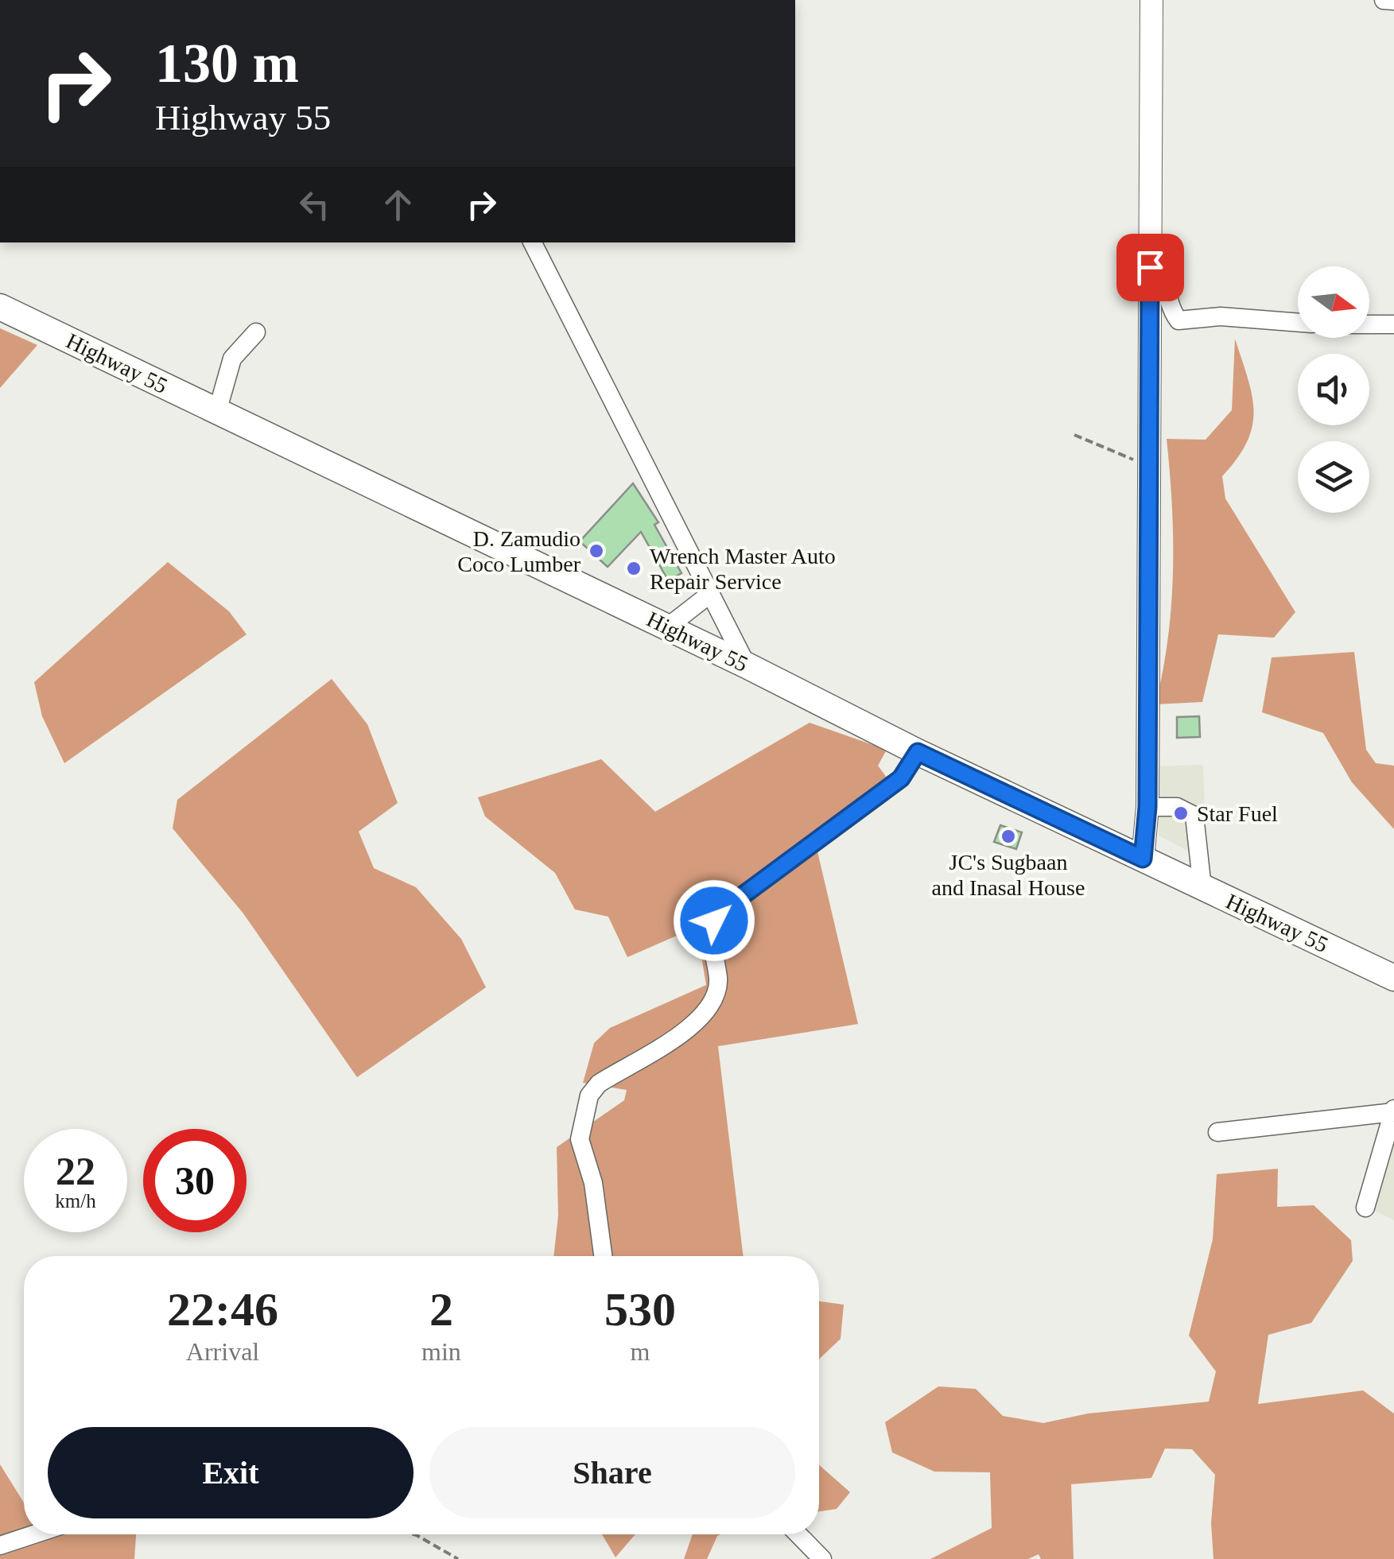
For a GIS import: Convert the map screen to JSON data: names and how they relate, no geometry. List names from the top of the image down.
{
  "streets": {
    "highway": ["Highway 55"]
  },
  "places": [
    "D. Zamudio Coco Lumber",
    "Wrench Master Auto Repair Service",
    "Star Fuel",
    "JC's Sugbaan and Inasal House"
  ],
  "north": "right",
  "page": {
    "turn": ["130 m", "Highway 55"],
    "speed": "22 km/h",
    "limit": "30",
    "eta": [
      "22:46",
      "Arrival",
      "2",
      "min",
      "530",
      "m"
    ],
    "buttons": ["Exit", "Share"]
  }
}
